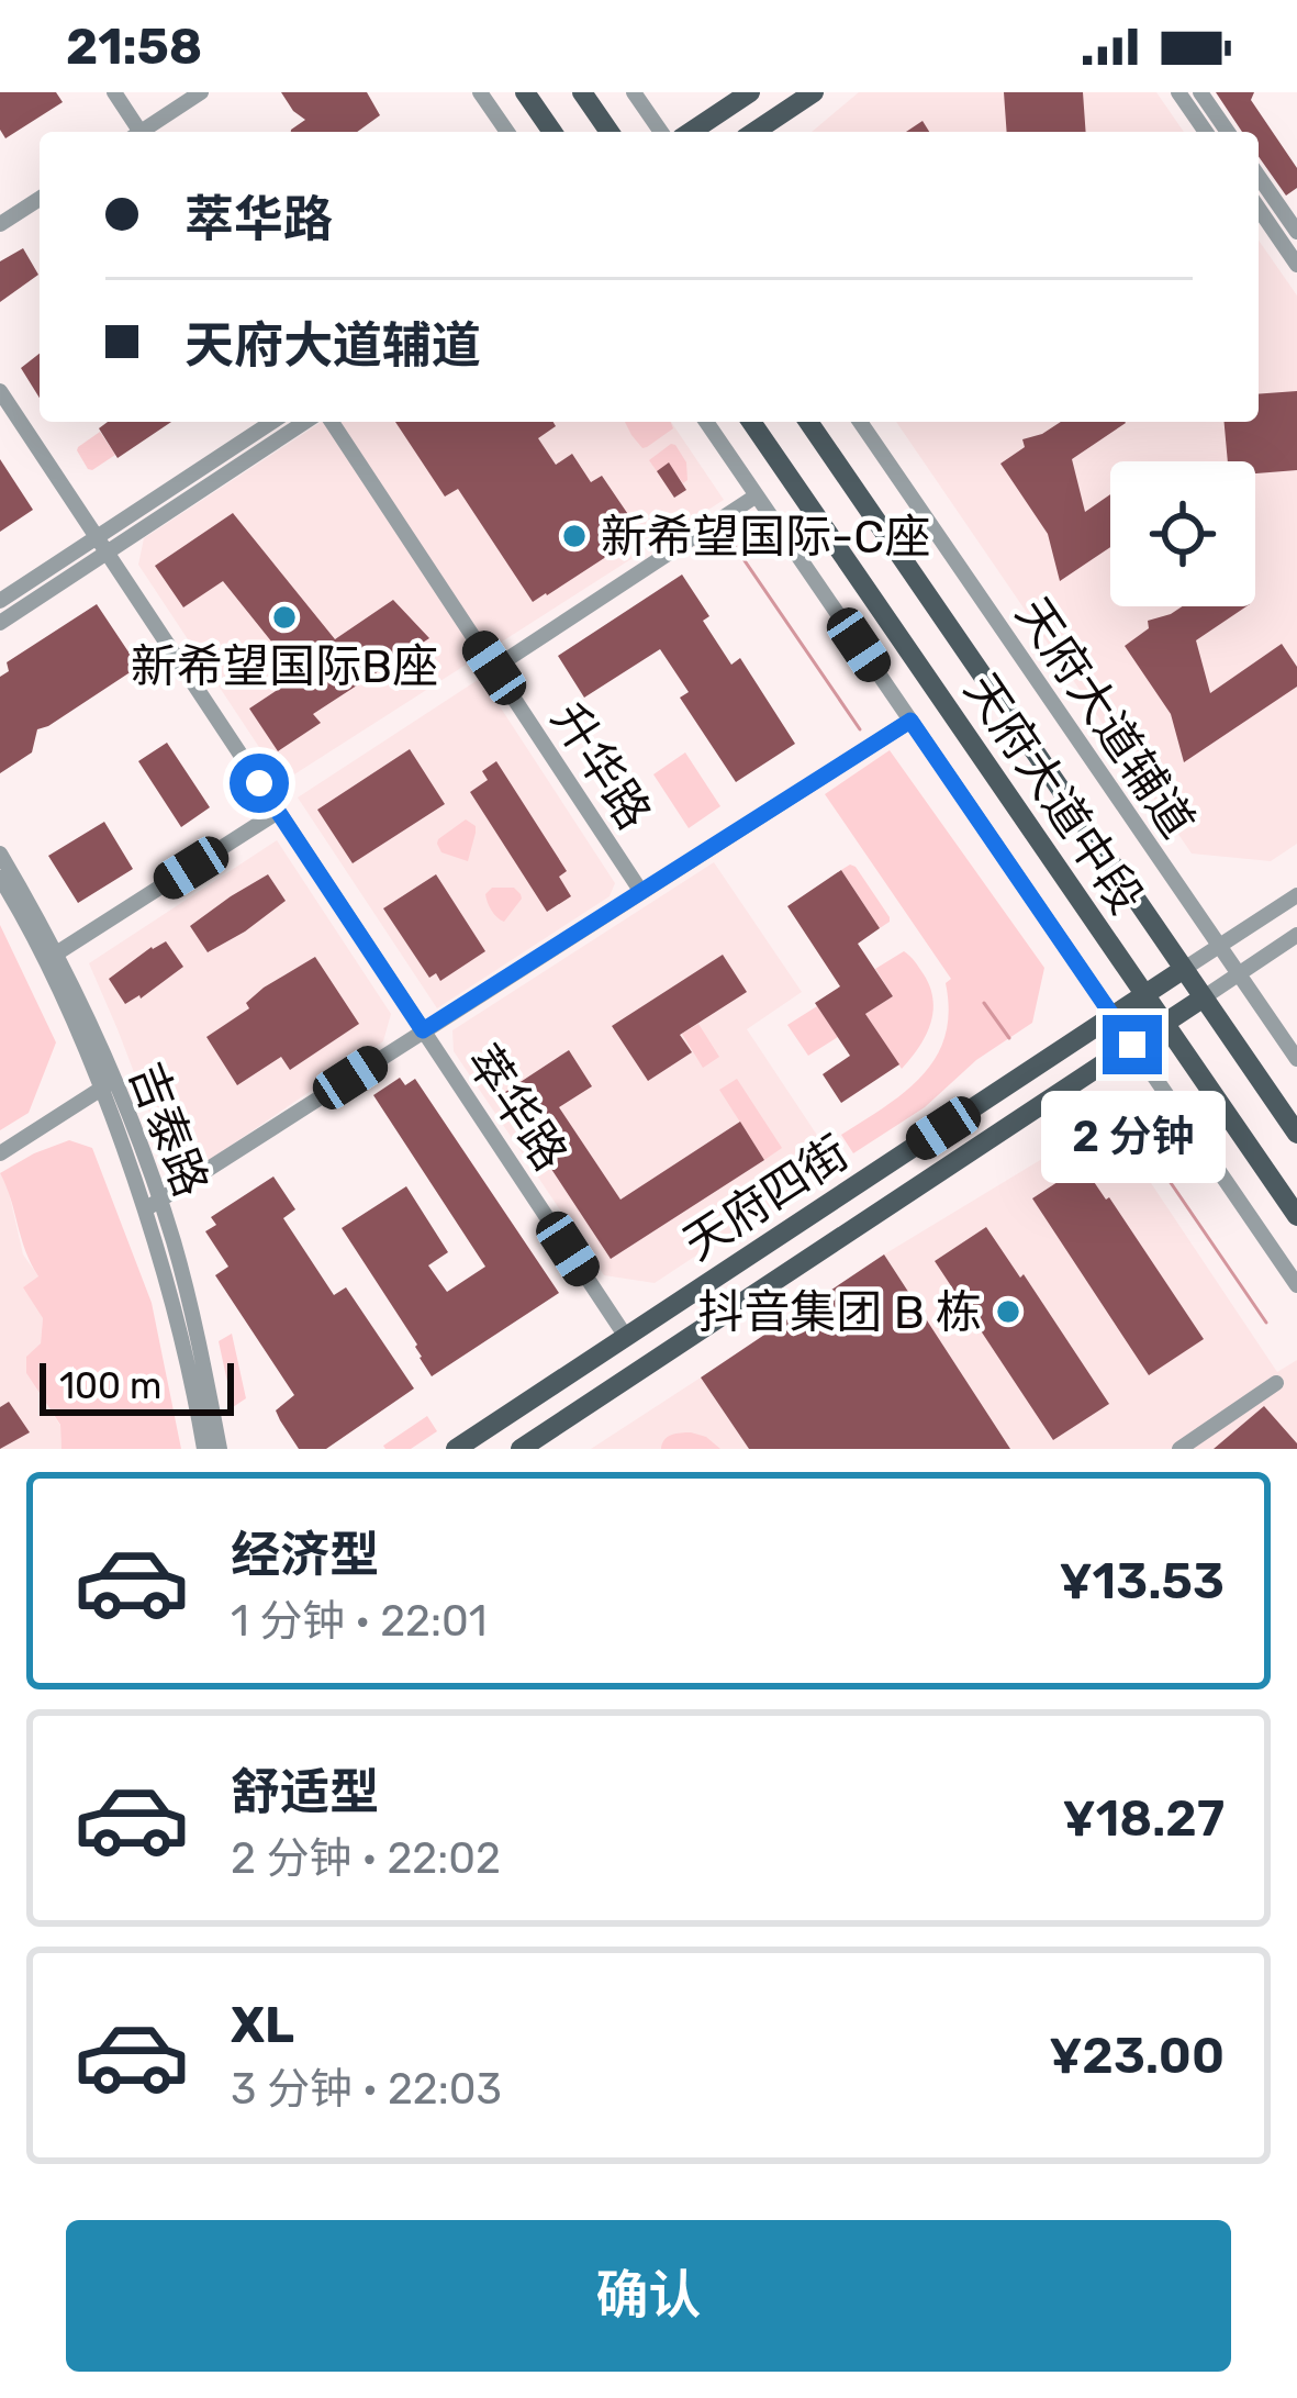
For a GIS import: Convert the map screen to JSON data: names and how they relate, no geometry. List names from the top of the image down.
{
  "streets": {
    "main road": ["天府大道中段", "天府四街"],
    "street": [
      "天府大道辅道",
      "升华路",
      "萃华路",
      "吉泰路"
    ]
  },
  "crossings": [
    ["天府大道中段", "天府四街"],
    ["萃华路", "天府四街"]
  ],
  "places": ["新希望国际-C座", "新希望国际B座", "抖音集团 B 栋"],
  "scale_bar": "100 m",
  "page": {
    "status": "21:58",
    "banner": ["萃华路", "天府大道辅道"],
    "bubble": "2 分钟",
    "scale": "100 m",
    "list": [
      {
        "name": "经济型",
        "note": "1 分钟 · 22:01",
        "value": "¥13.53"
      },
      {
        "name": "舒适型",
        "note": "2 分钟 · 22:02",
        "value": "¥18.27"
      },
      {
        "name": "XL",
        "note": "3 分钟 · 22:03",
        "value": "¥23.00"
      }
    ],
    "buttons": "确认"
  }
}
